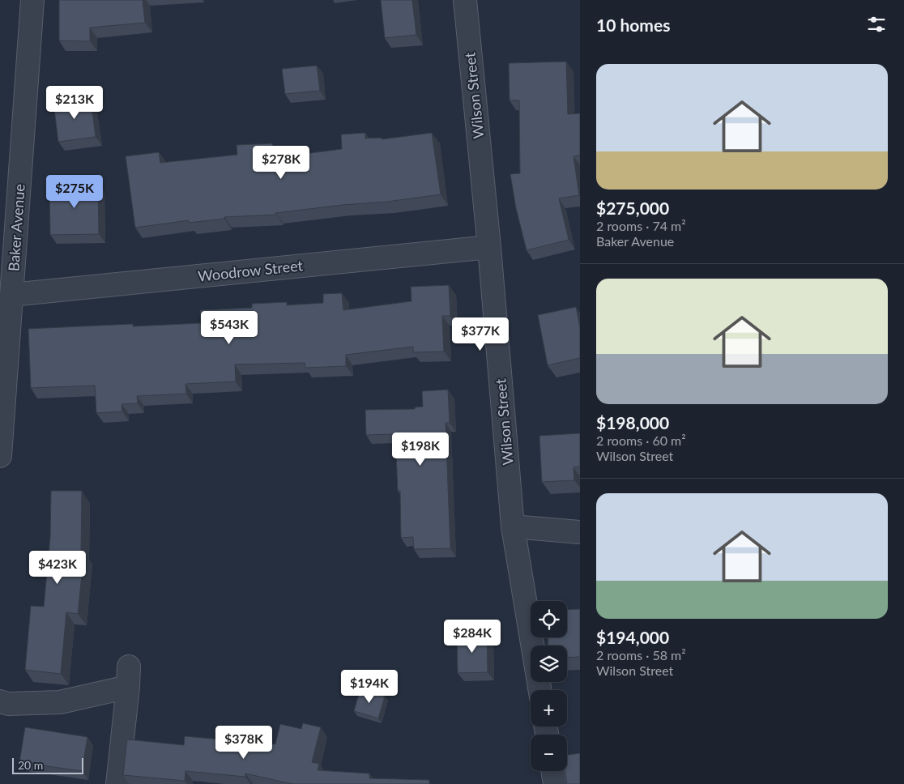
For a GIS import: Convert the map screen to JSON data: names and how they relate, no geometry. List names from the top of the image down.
{
  "streets": {
    "street": ["Wilson Street", "Baker Avenue", "Woodrow Street"]
  },
  "crossings": [
    ["Wilson Street", "Woodrow Street"],
    ["Baker Avenue", "Woodrow Street"]
  ],
  "scale_bar": "20 m",
  "page": {
    "heading": "10 homes",
    "list": [
      {
        "name": "$275,000",
        "note": "2 rooms · 74 m² · Baker Avenue"
      },
      {
        "name": "$198,000",
        "note": "2 rooms · 60 m² · Wilson Street"
      },
      {
        "name": "$194,000",
        "note": "2 rooms · 58 m² · Wilson Street"
      }
    ],
    "price": [
      "$213K",
      "$278K",
      "$275K",
      "$543K",
      "$377K",
      "$198K",
      "$423K",
      "$284K",
      "$194K",
      "$378K"
    ],
    "map_buttons": ["+", "−"],
    "scale": "20 m"
  }
}
